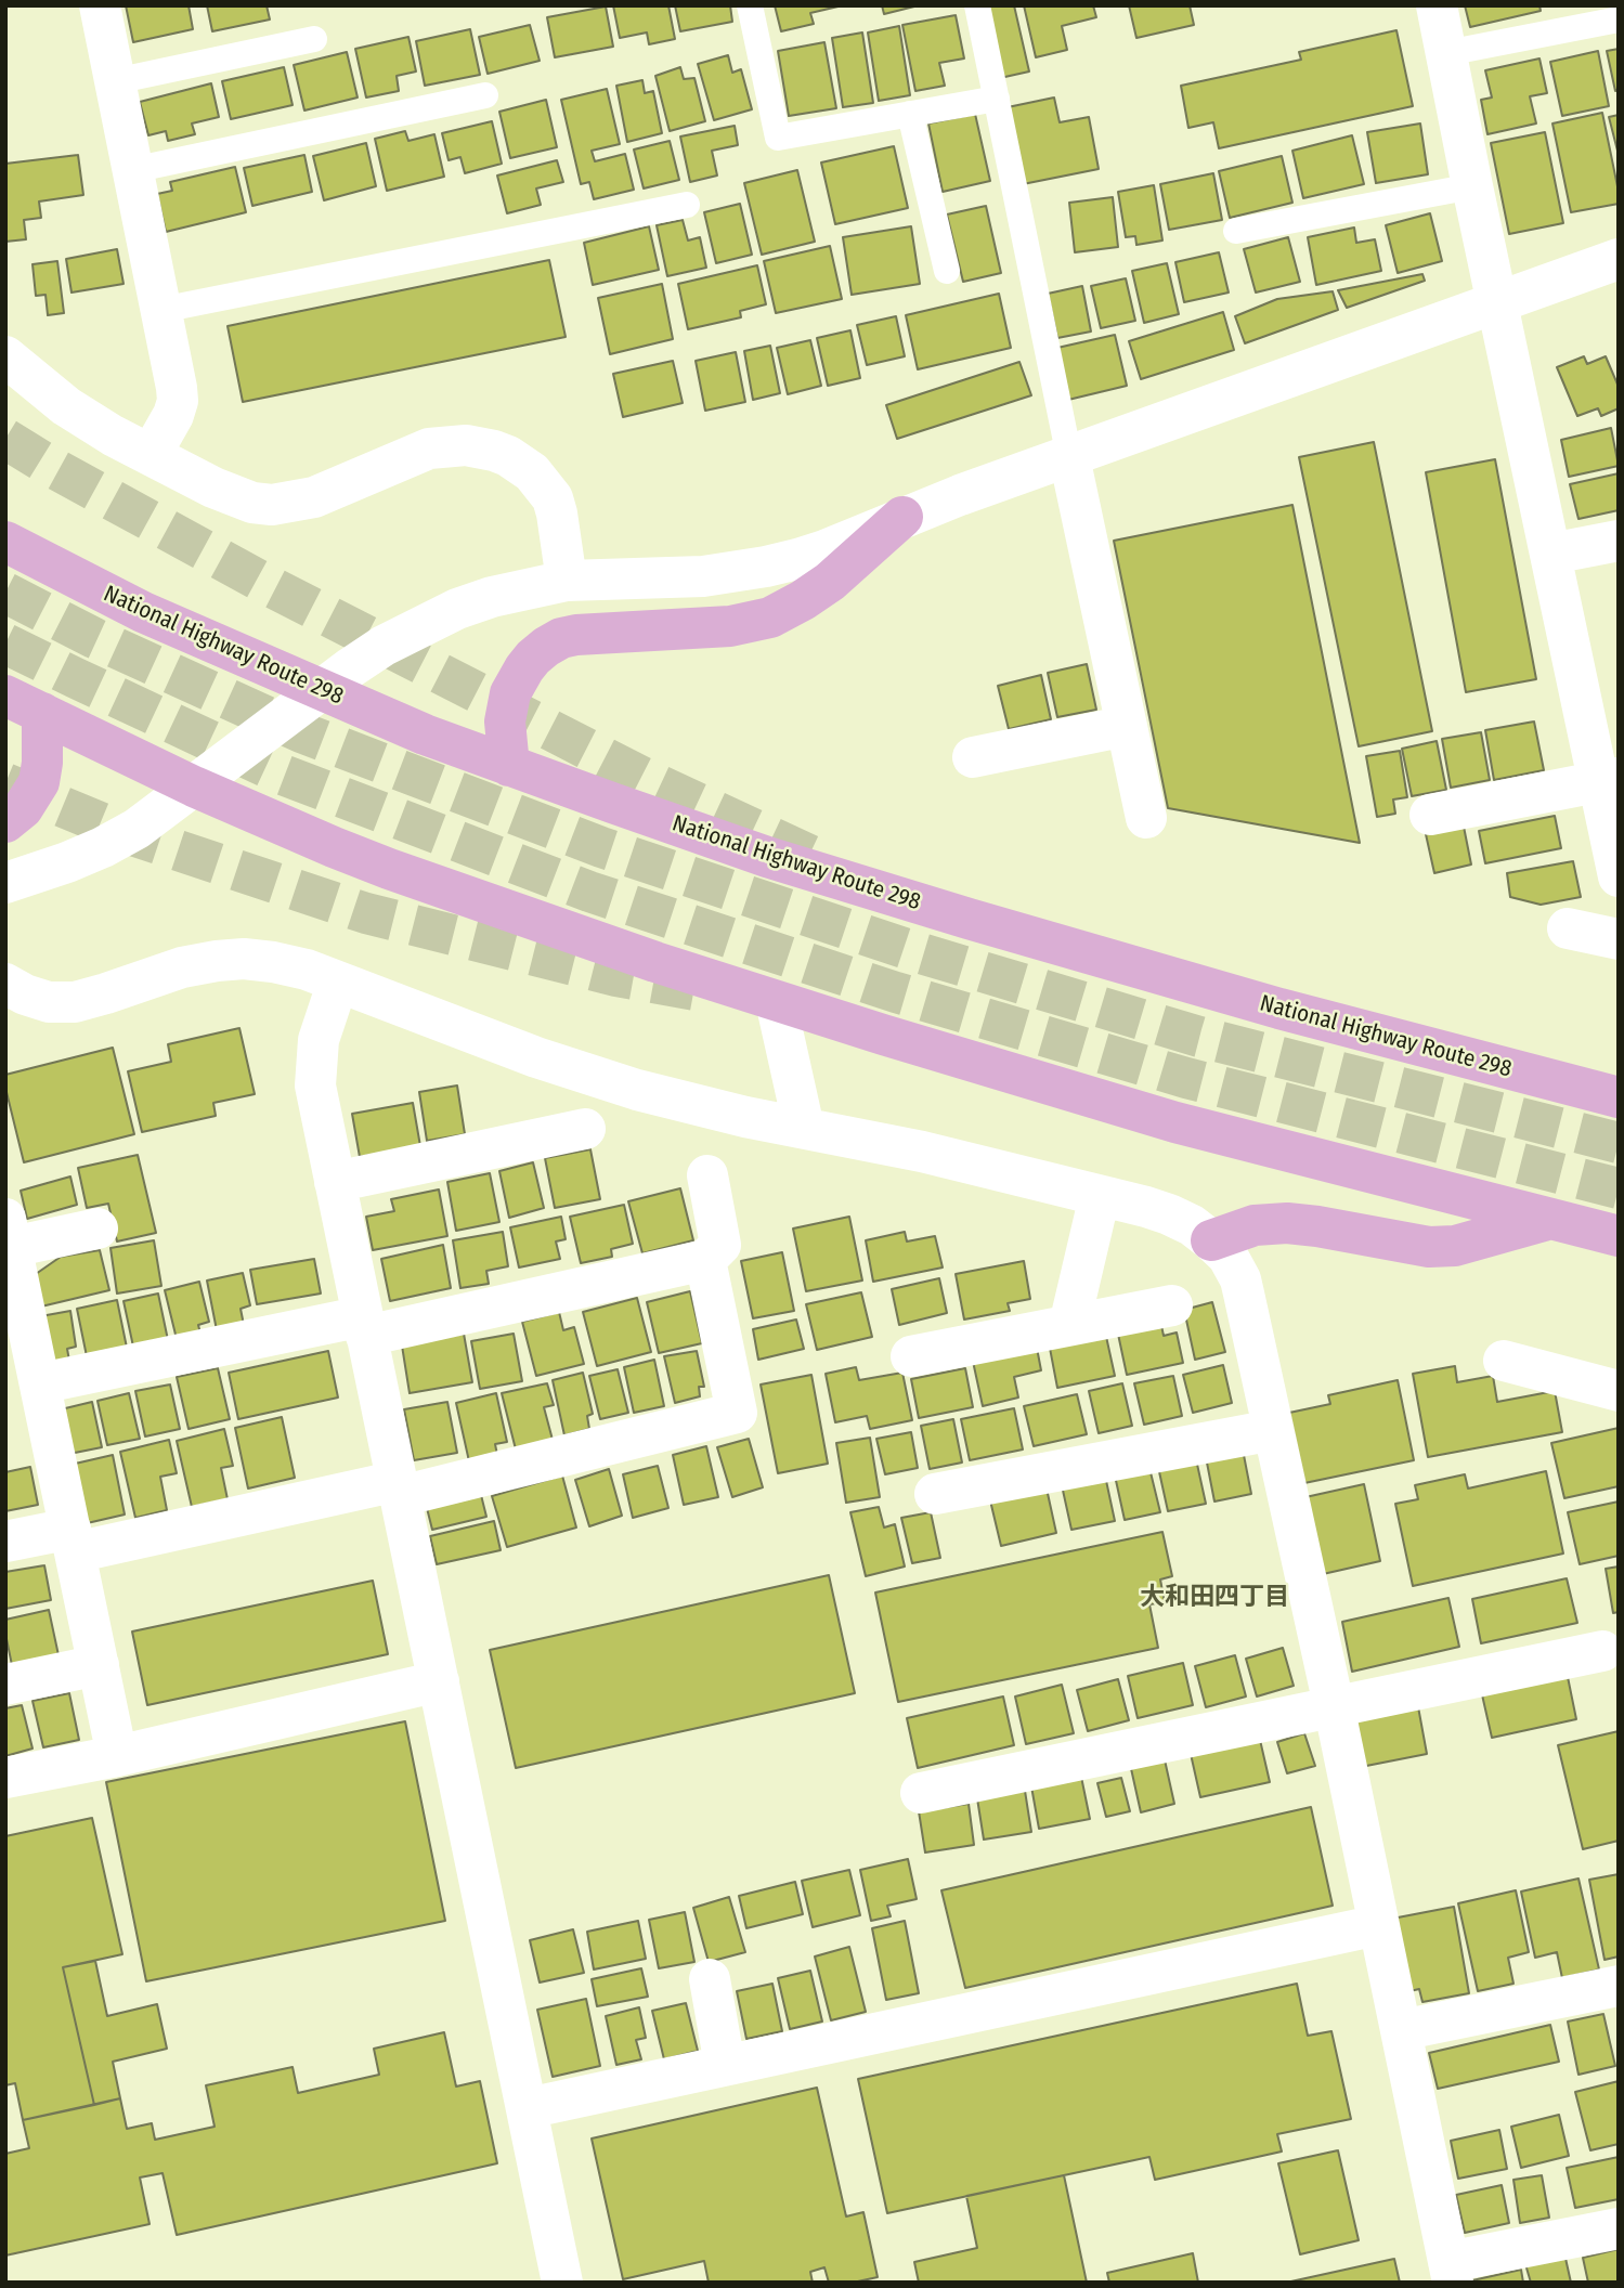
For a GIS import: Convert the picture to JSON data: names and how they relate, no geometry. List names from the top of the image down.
{
  "streets": {
    "highway": ["National Highway Route 298"]
  },
  "districts": ["大和田四丁目"]
}
